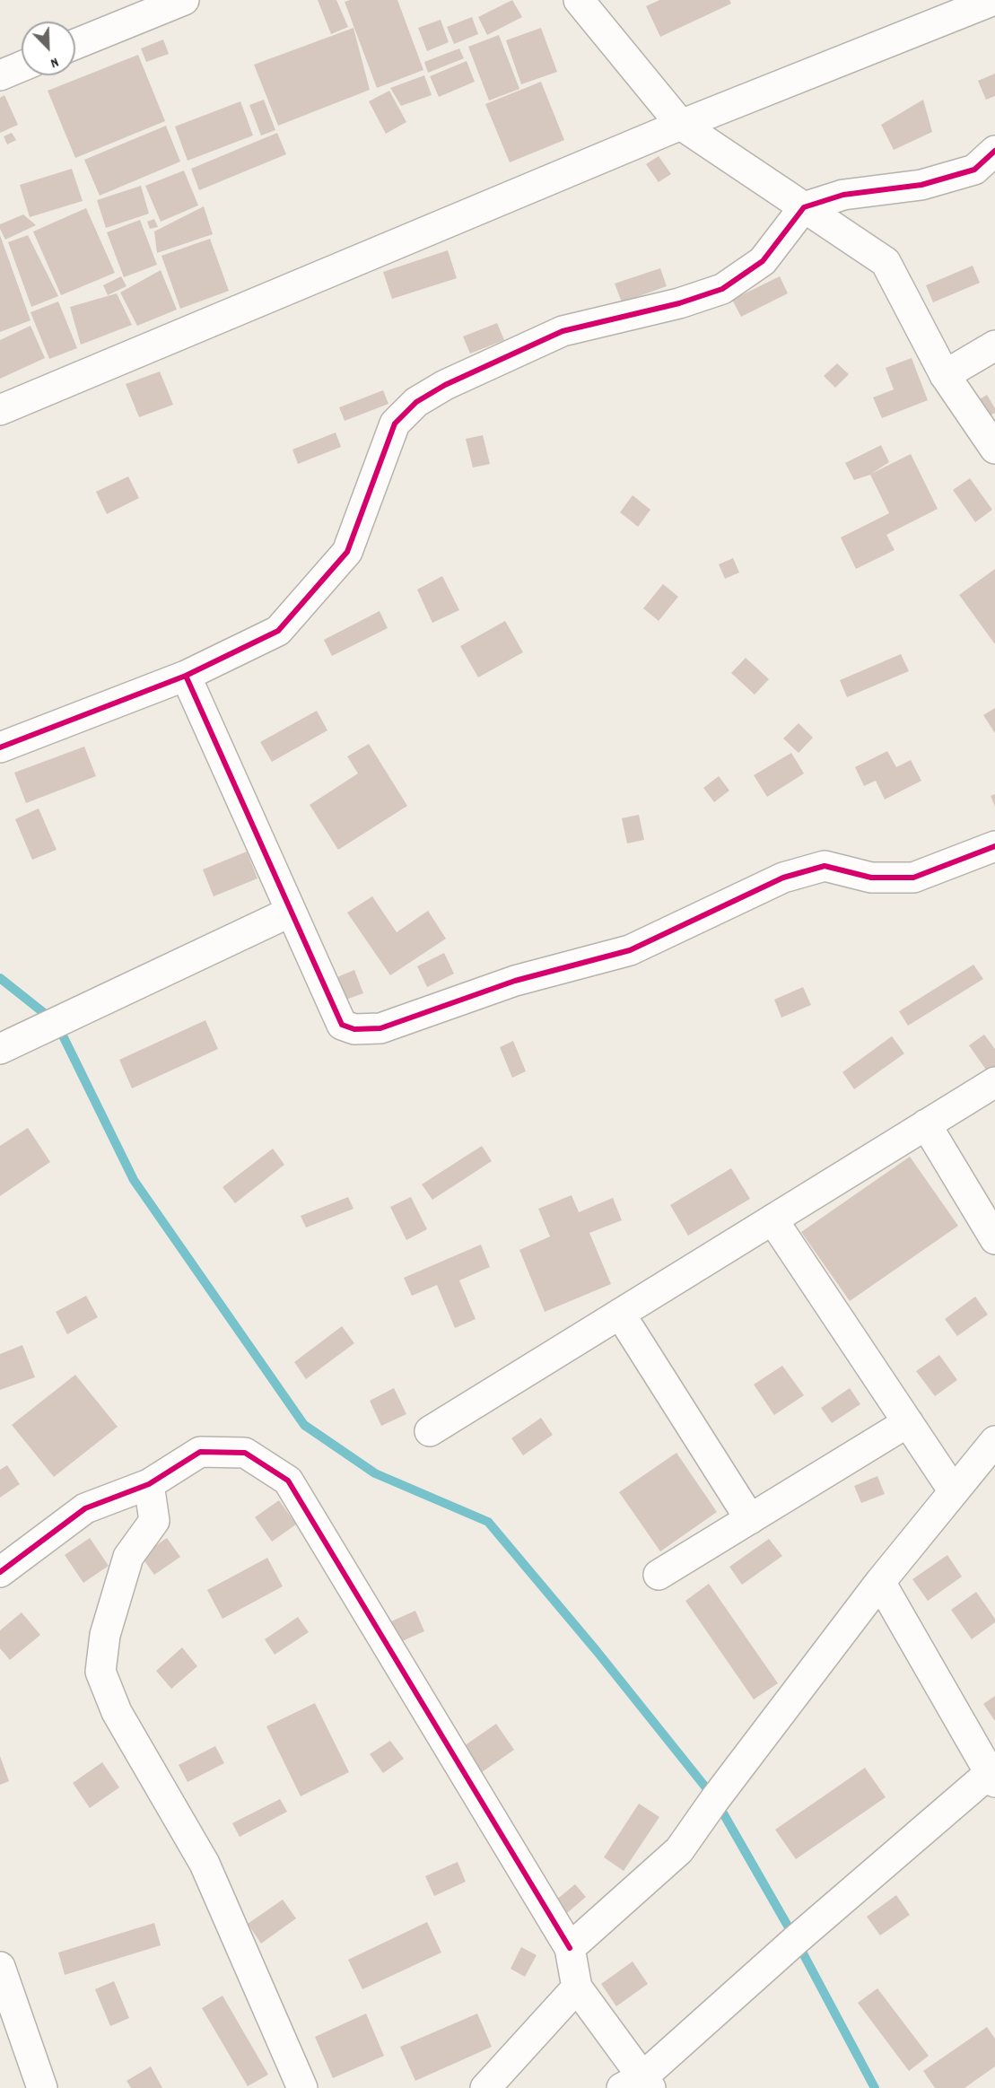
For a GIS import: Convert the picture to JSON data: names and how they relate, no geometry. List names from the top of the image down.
{
  "north": "bottom right"
}
